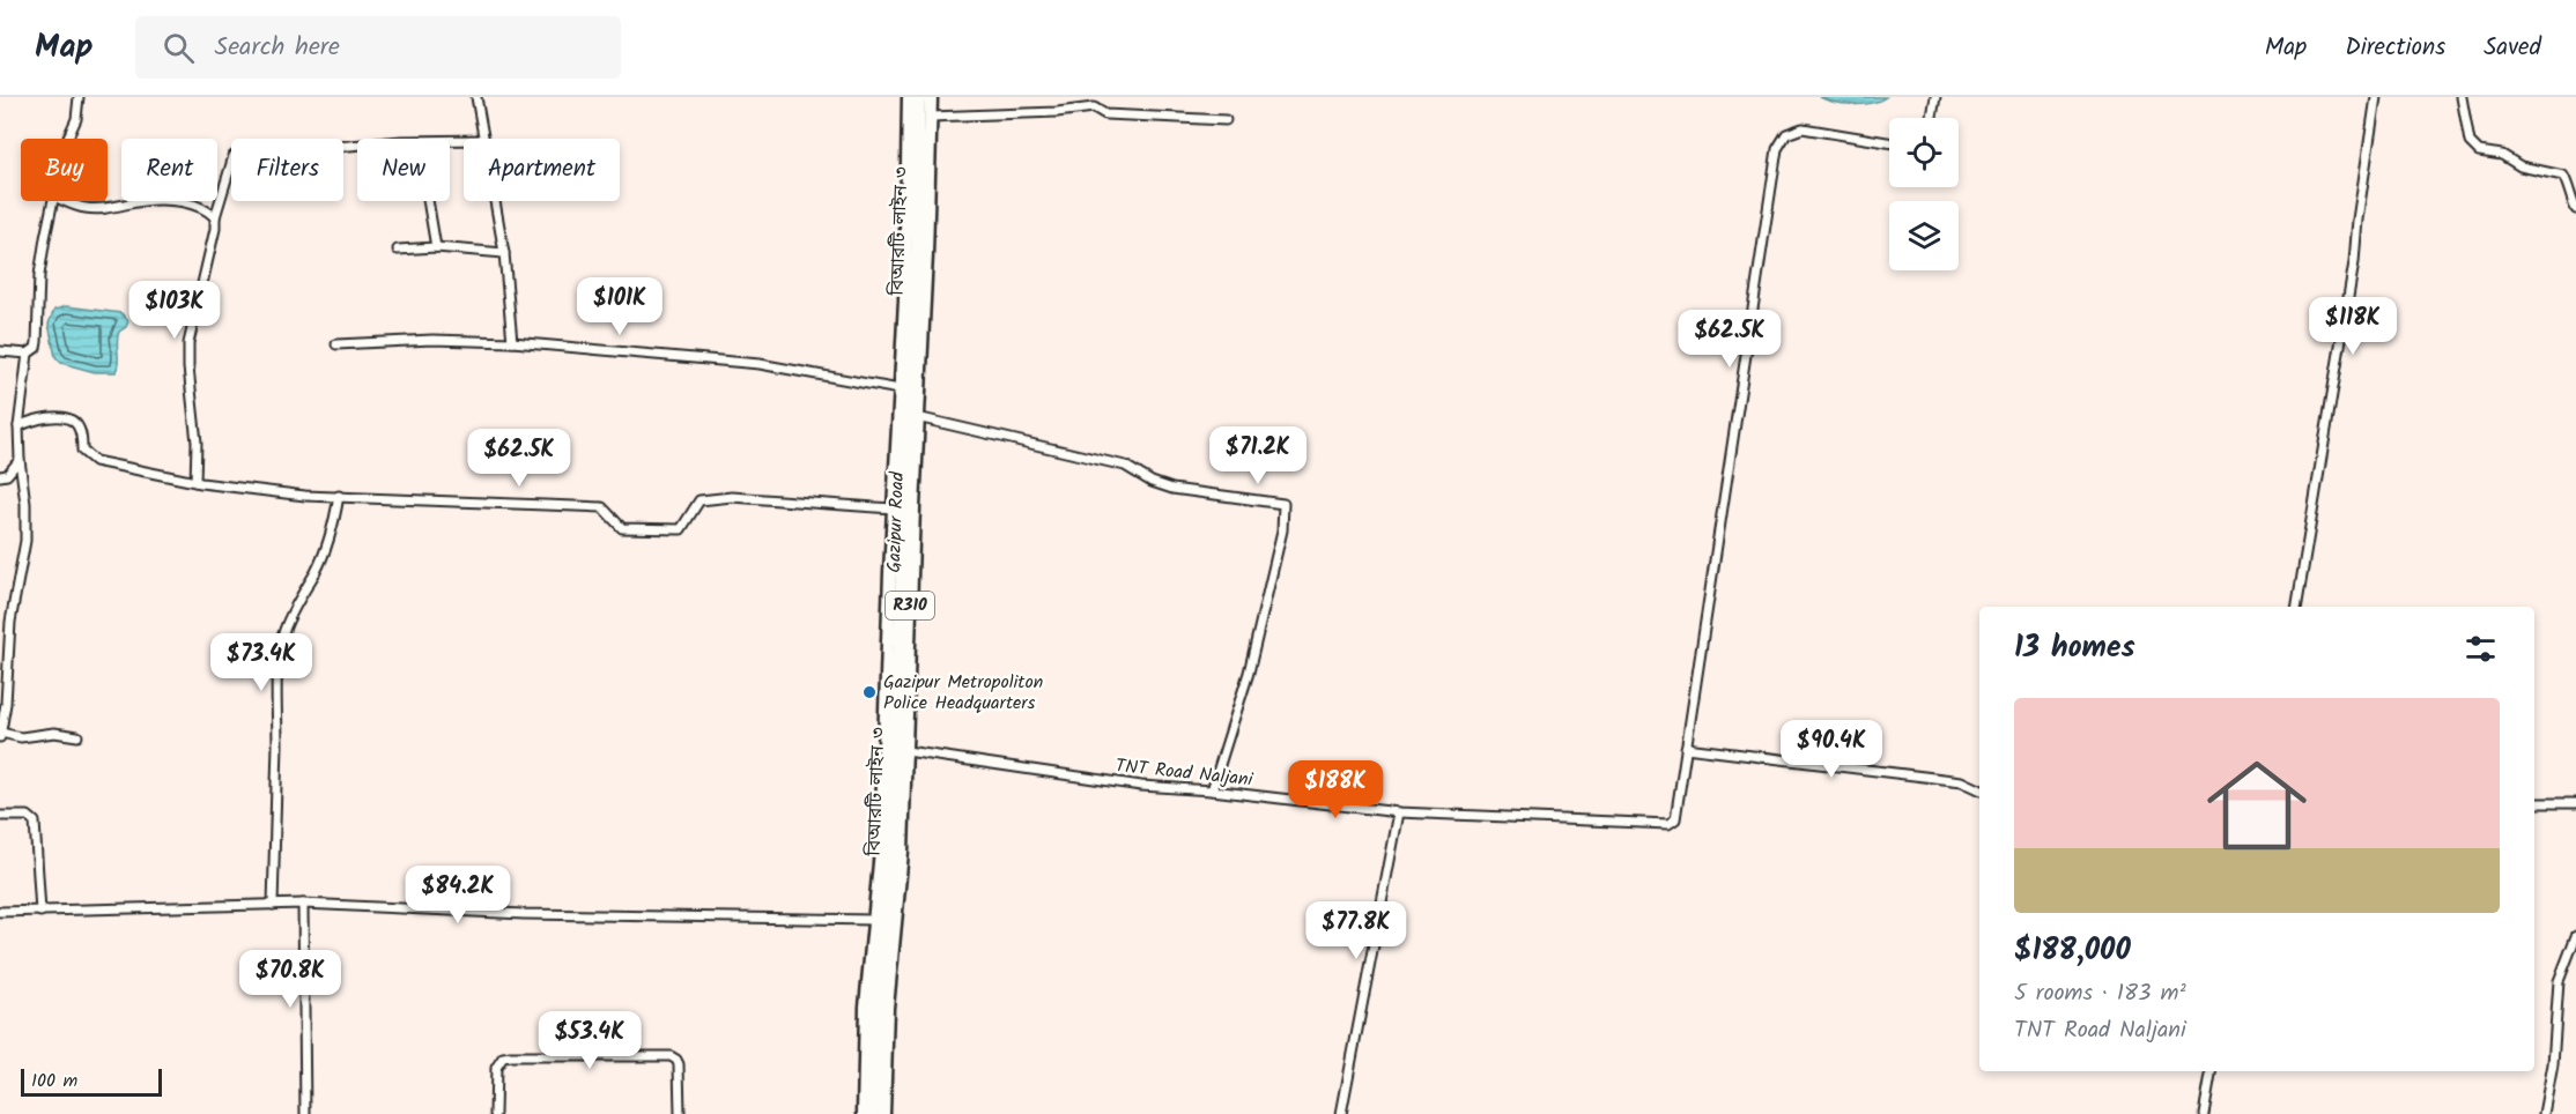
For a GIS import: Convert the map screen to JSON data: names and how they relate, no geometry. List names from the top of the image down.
{
  "streets": {
    "main road": ["বিআরটি লাইন ৩", "Gazipur Road", "R310"],
    "street": ["TNT Road Naljani"]
  },
  "crossings": [
    ["Gazipur Road", "TNT Road Naljani"]
  ],
  "places": ["Gazipur Metropoliton Police Headquarters"],
  "scale_bar": "100 m",
  "page": {
    "header": "Map",
    "search": "Search here",
    "nav": ["Map", "Directions", "Saved"],
    "chip": [
      "Buy",
      "Rent",
      "Filters",
      "New",
      "Apartment"
    ],
    "price": [
      "$101K",
      "$103K",
      "$118K",
      "$62.5K",
      "$71.2K",
      "$62.5K",
      "$73.4K",
      "$90.4K",
      "$188K",
      "$84.2K",
      "$77.8K",
      "$70.8K",
      "$53.4K"
    ],
    "heading": "13 homes",
    "list": [
      {
        "name": "$188,000",
        "note": "5 rooms · 183 m² · TNT Road Naljani"
      }
    ],
    "scale": "100 m"
  }
}
